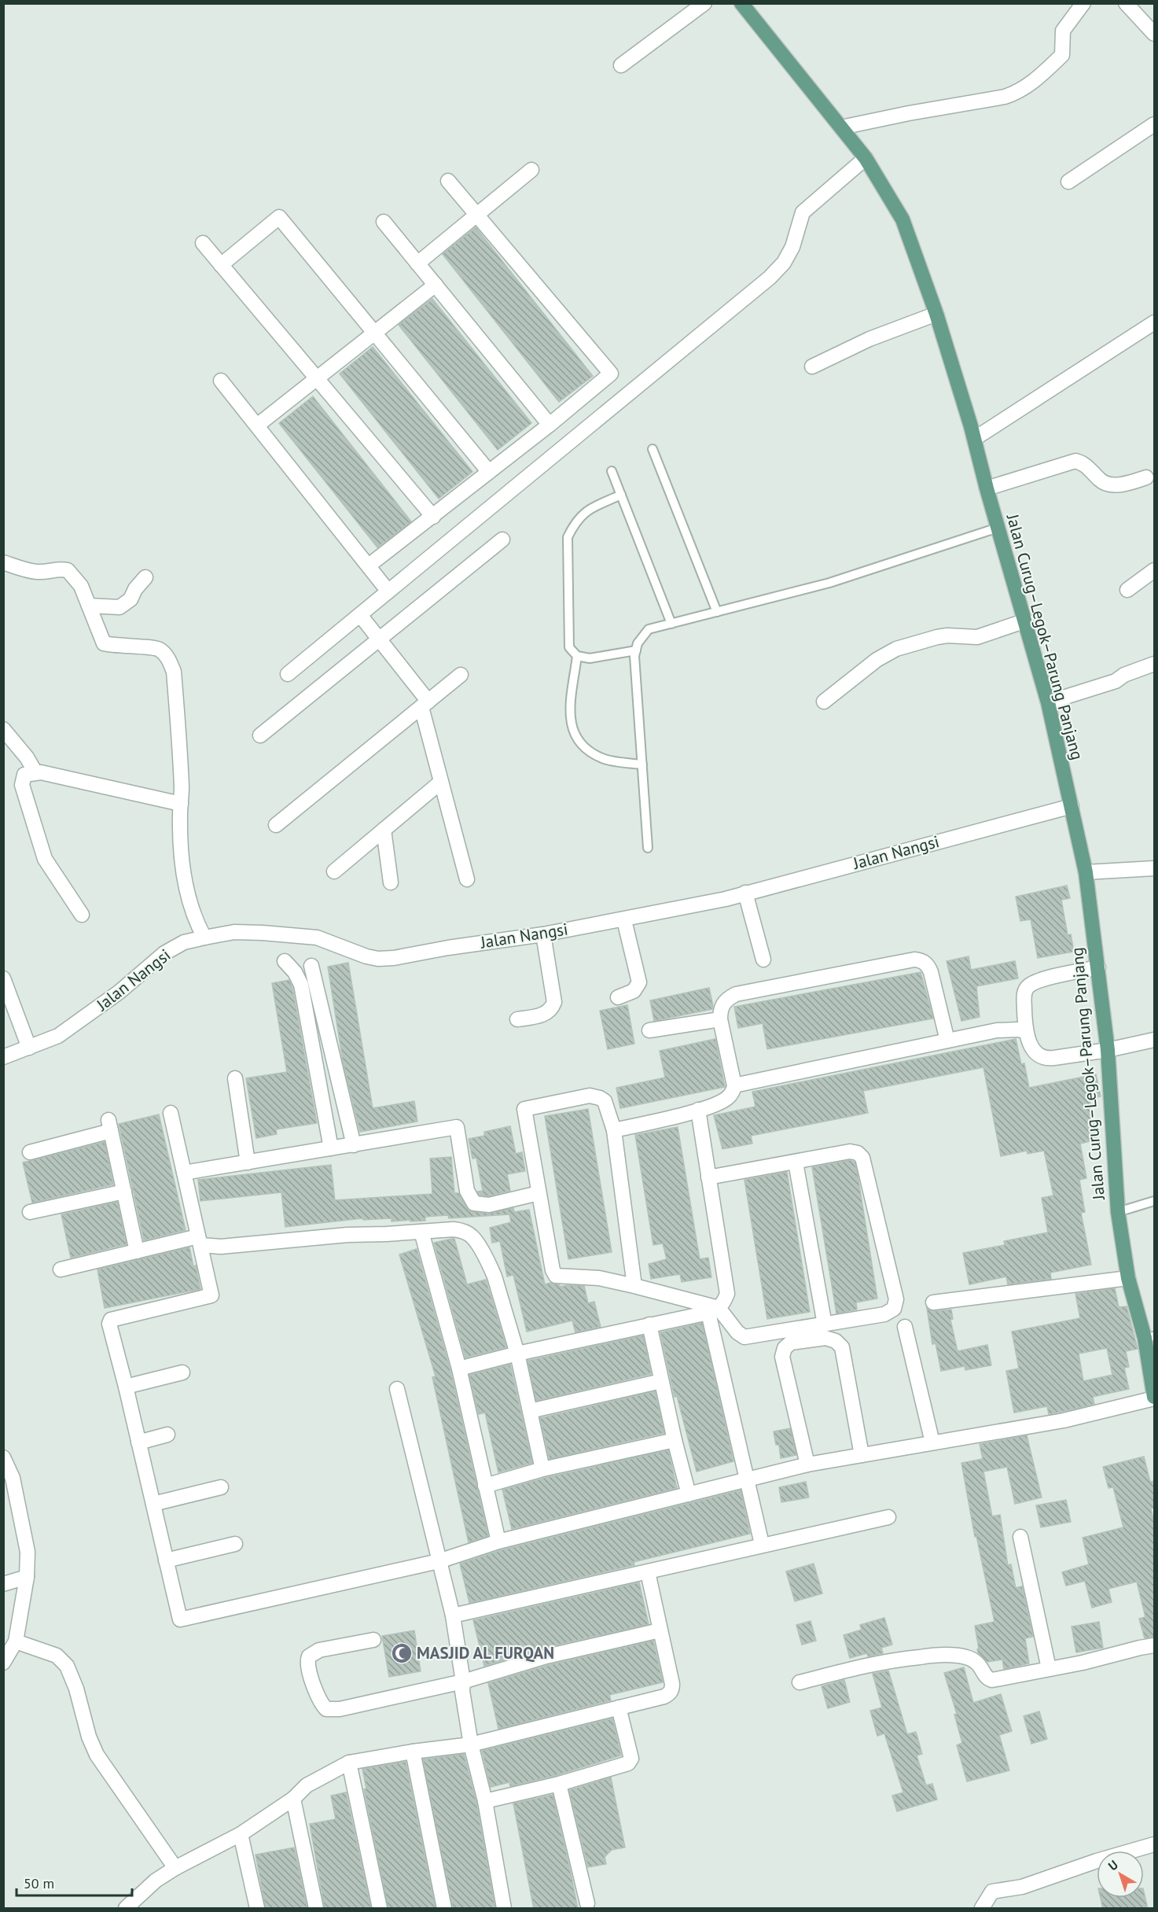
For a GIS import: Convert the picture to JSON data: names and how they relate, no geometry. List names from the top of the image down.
{
  "streets": {
    "main road": ["Jalan Curug–Legok–Parung Panjang"],
    "street": ["Jalan Nangsi"]
  },
  "crossings": [
    ["Jalan Curug–Legok–Parung Panjang", "Jalan Nangsi"]
  ],
  "places": {
    "mosque": ["MASJID AL FURQAN"]
  },
  "scale_bar": "50 m",
  "north": "top left"
}
